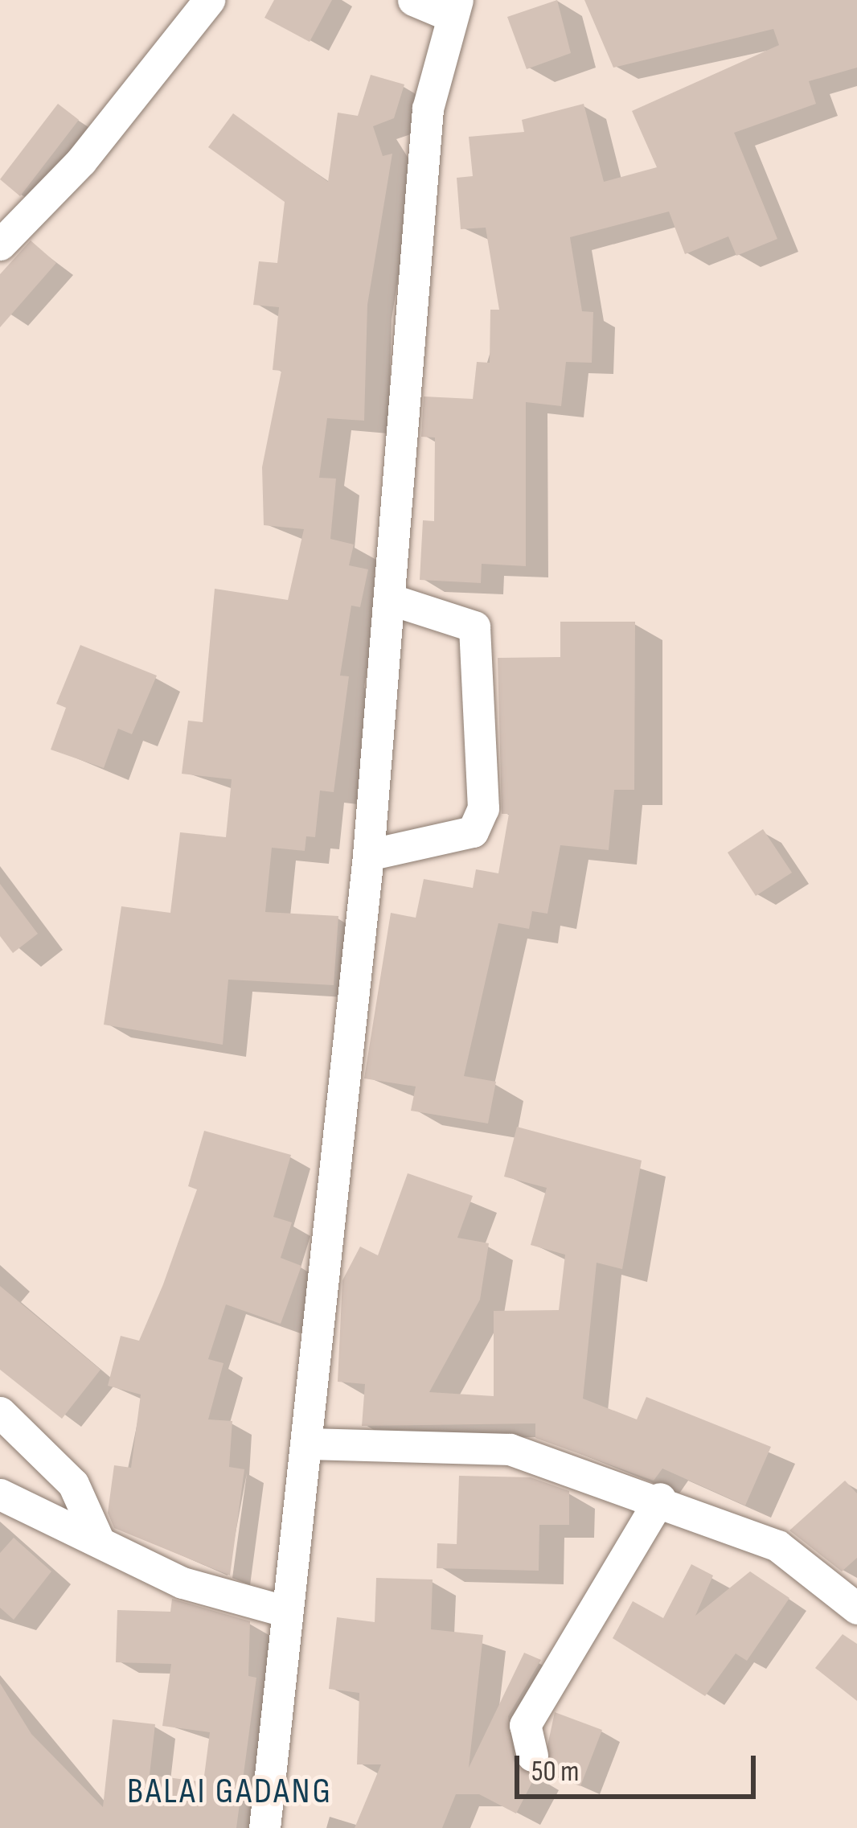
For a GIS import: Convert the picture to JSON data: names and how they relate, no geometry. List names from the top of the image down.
{
  "districts": ["BALAI GADANG"],
  "scale_bar": "50 m"
}
